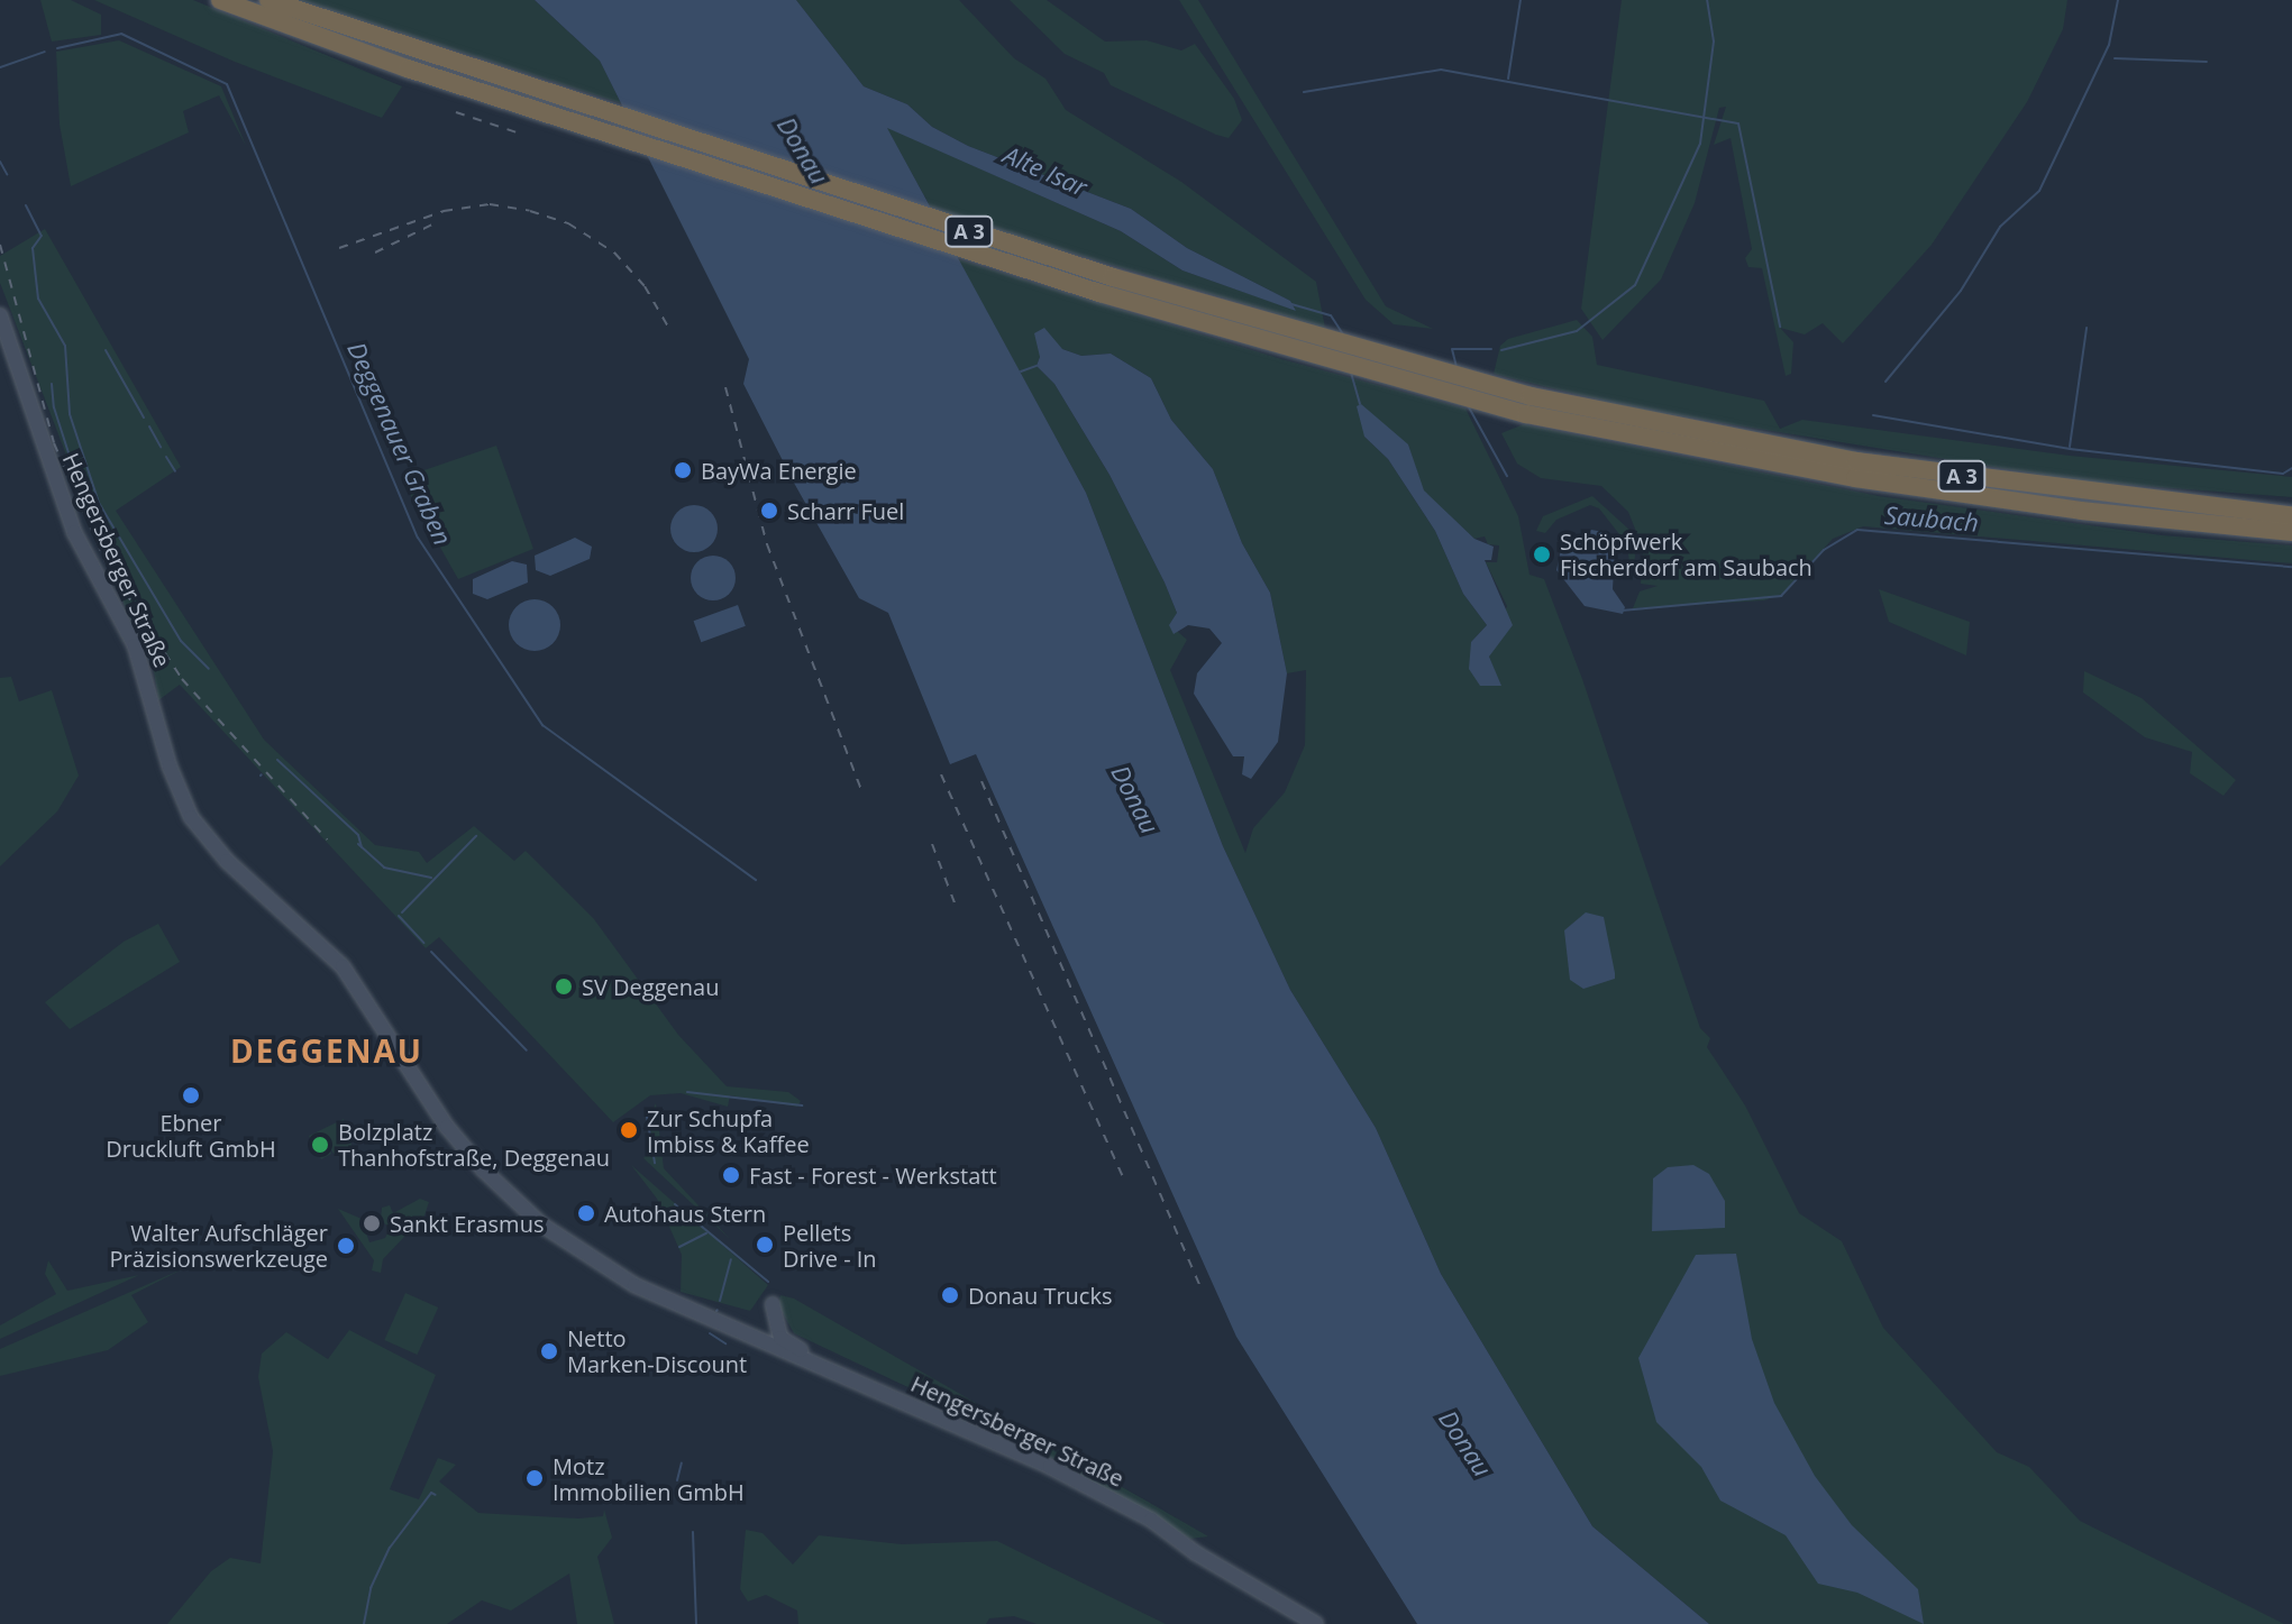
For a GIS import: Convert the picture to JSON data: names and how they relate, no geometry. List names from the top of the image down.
{
  "streets": {
    "highway": ["A 3"],
    "main road": ["Hengersberger Straße"]
  },
  "districts": ["DEGGENAU"],
  "water": [
    "Donau",
    "Alte Isar",
    "Deggenauer Graben",
    "Saubach"
  ],
  "places": [
    "BayWa Energie",
    "Scharr Fuel",
    "Schöpfwerk Fischerdorf am Saubach",
    "SV Deggenau",
    "Ebner Druckluft GmbH",
    "Zur Schupfa Imbiss & Kaffee",
    "Bolzplatz Thanhofstraße, Deggenau",
    "Fast - Forest - Werkstatt",
    "Autohaus Stern",
    "Sankt Erasmus",
    "Pellets Drive - In",
    "Walter Aufschläger Präzisionswerkzeuge",
    "Donau Trucks",
    "Netto Marken-Discount",
    "Motz Immobilien GmbH"
  ]
}
